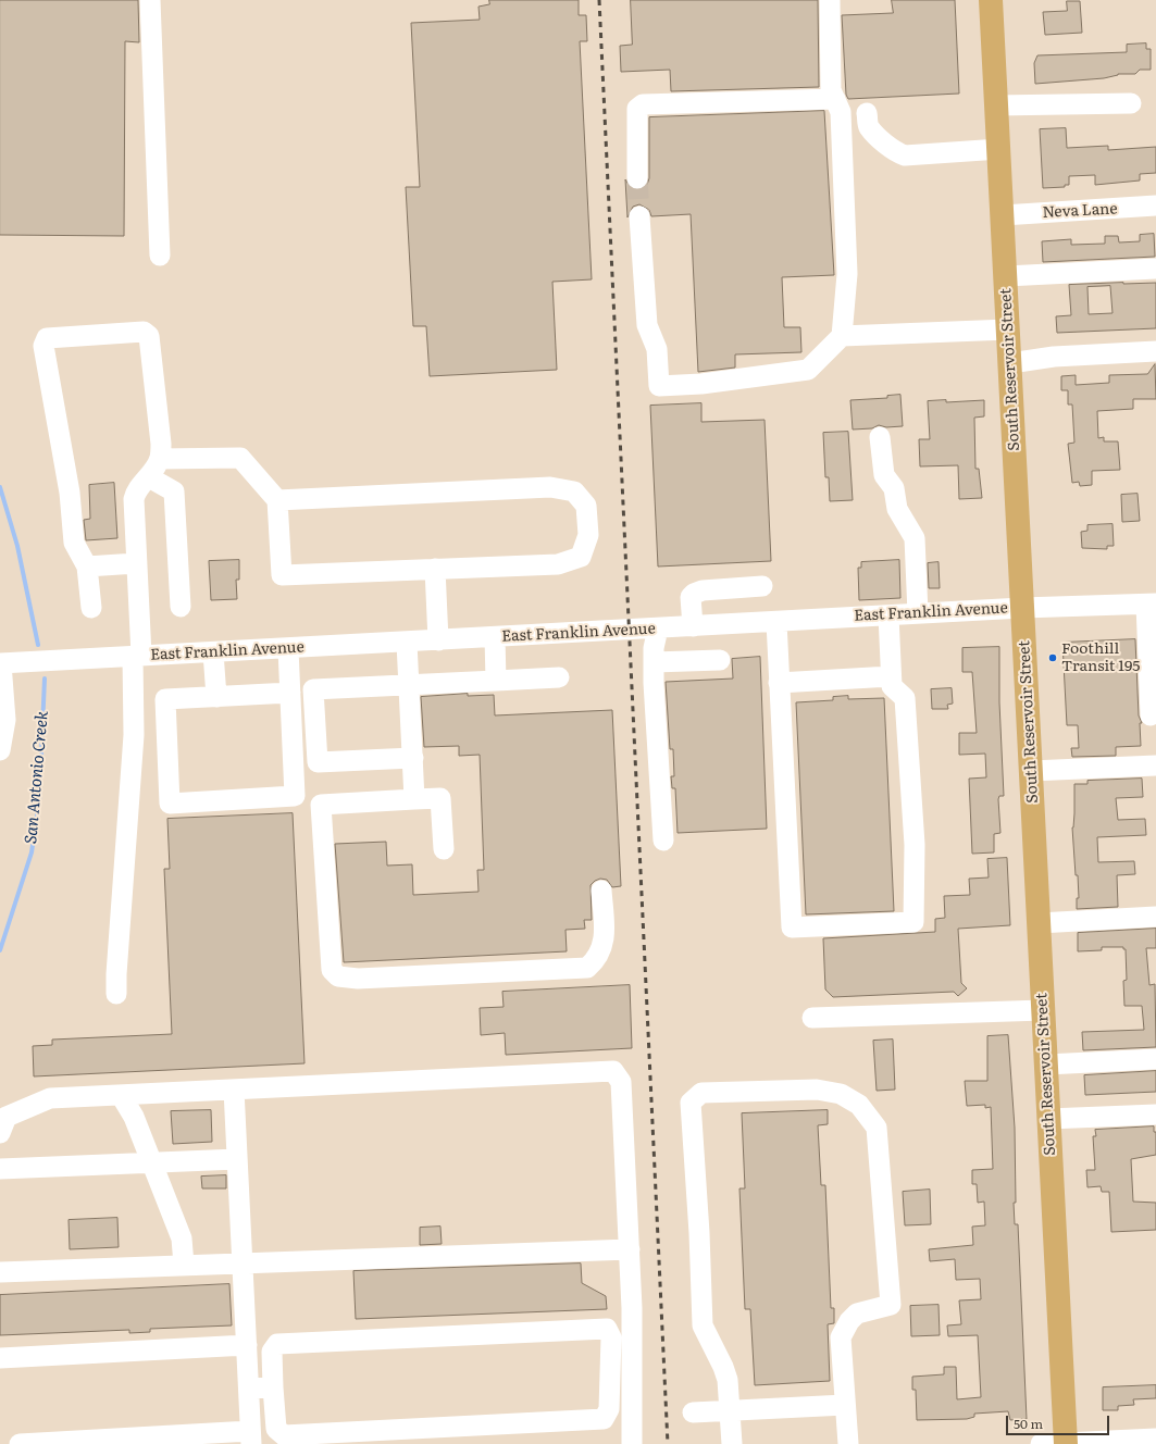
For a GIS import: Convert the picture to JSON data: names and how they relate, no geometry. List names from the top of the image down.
{
  "streets": {
    "main road": ["South Reservoir Street"],
    "street": ["Neva Lane", "East Franklin Avenue"]
  },
  "crossings": [
    ["Neva Lane", "South Reservoir Street"],
    ["South Reservoir Street", "East Franklin Avenue"]
  ],
  "water": ["San Antonio Creek"],
  "places": ["Foothill Transit 195"],
  "scale_bar": "50 m"
}
